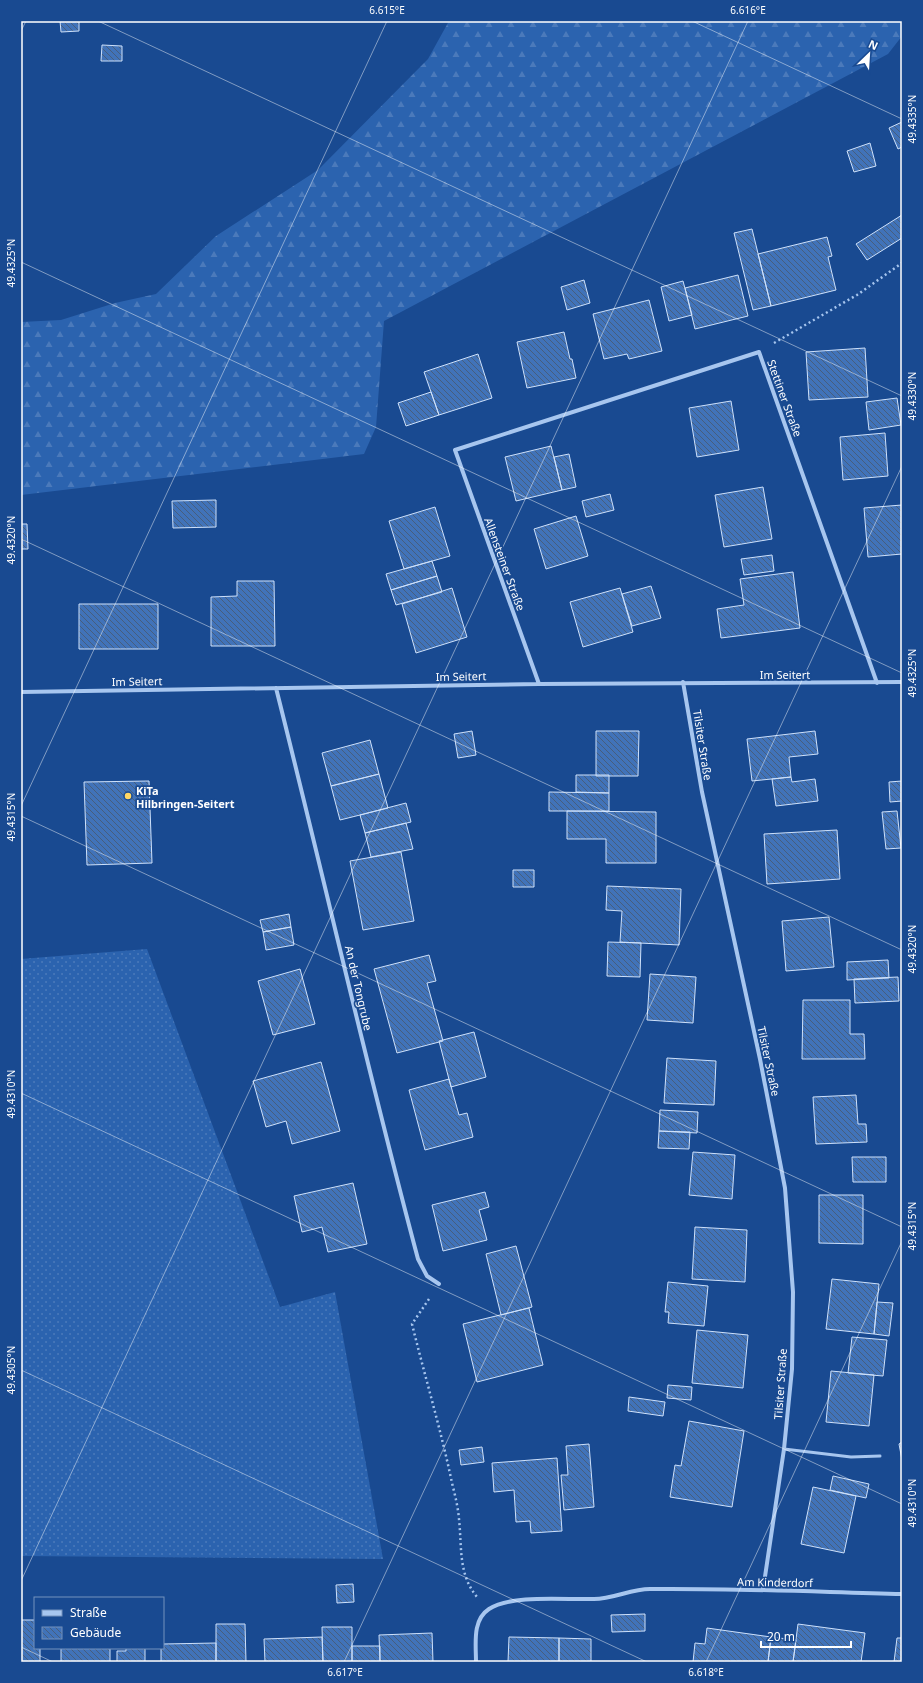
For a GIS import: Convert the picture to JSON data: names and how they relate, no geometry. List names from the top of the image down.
{
  "streets": {
    "street": [
      "Stettiner Straße",
      "Allensteiner Straße",
      "Im Seitert",
      "Tilsiter Straße",
      "An der Tongrube",
      "Am Kinderdorf"
    ]
  },
  "crossings": [
    ["Stettiner Straße", "Allensteiner Straße"],
    ["Stettiner Straße", "Im Seitert"],
    ["Allensteiner Straße", "Im Seitert"],
    ["Im Seitert", "Tilsiter Straße"],
    ["Im Seitert", "An der Tongrube"],
    ["Tilsiter Straße", "Am Kinderdorf"]
  ],
  "places": ["KiTa Hilbringen-Seitert"],
  "legend": ["Straße", "Gebäude"],
  "scale_bar": "20 m",
  "north": "top right",
  "coordinates": [
    "6.615°E",
    "6.616°E",
    "49.4335°N",
    "49.4325°N",
    "49.4330°N",
    "49.4320°N",
    "49.4315°N",
    "49.4310°N",
    "49.4305°N",
    "6.617°E",
    "6.618°E"
  ]
}
